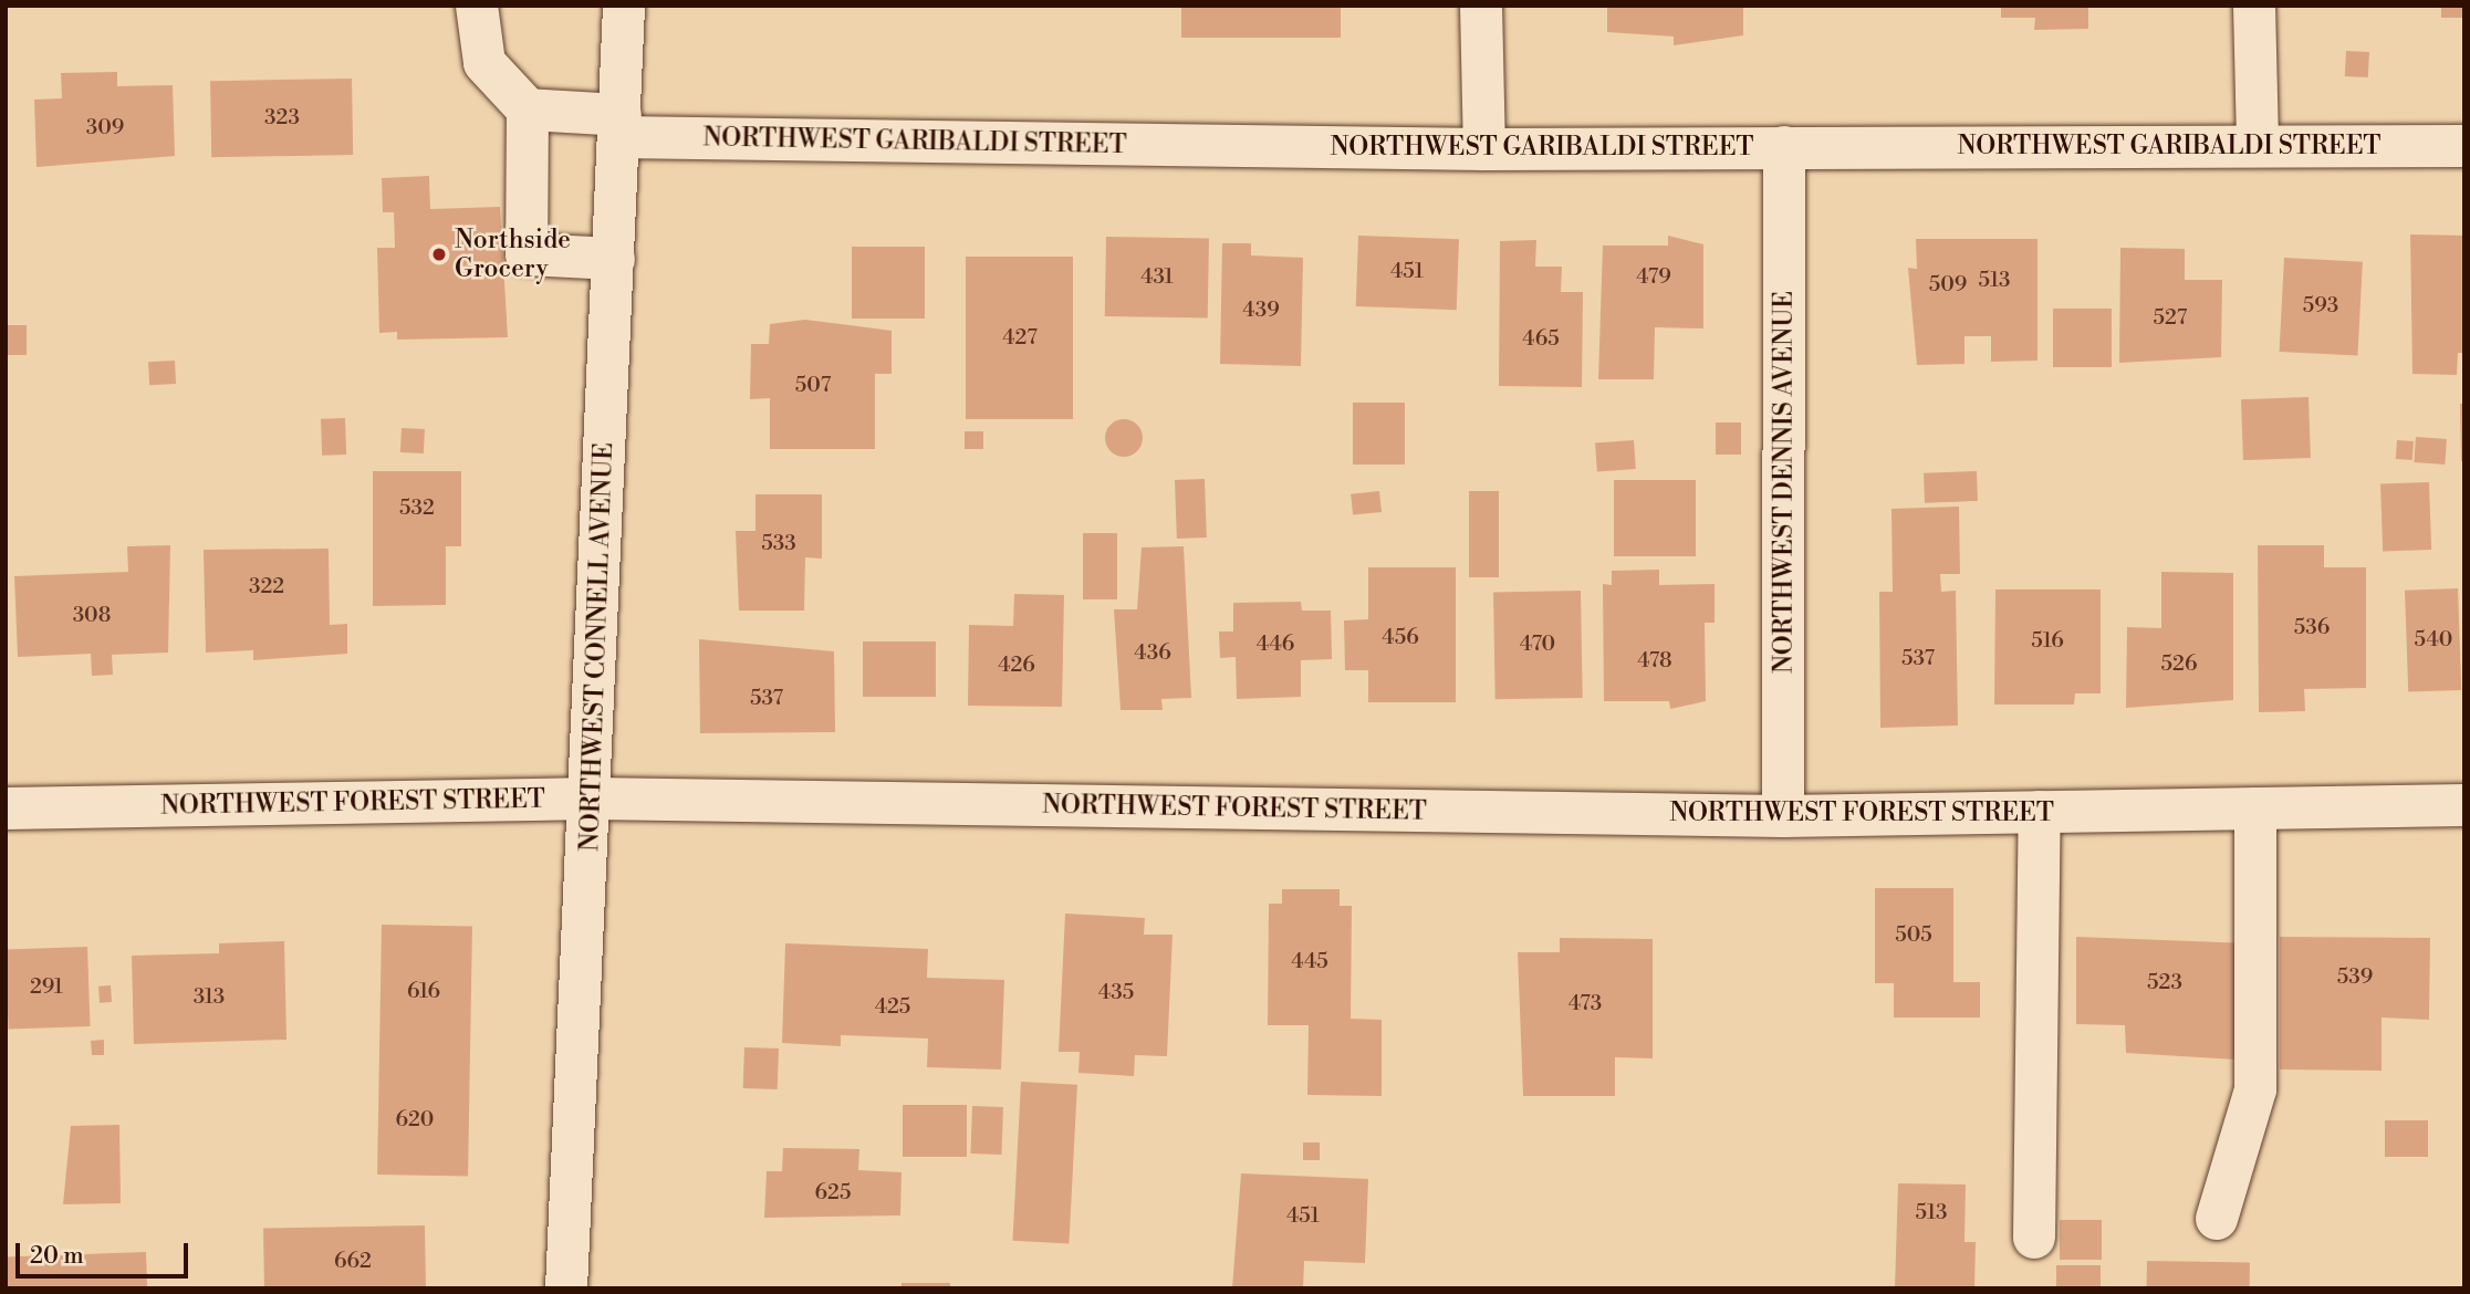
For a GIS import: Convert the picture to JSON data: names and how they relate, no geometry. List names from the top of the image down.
{
  "streets": {
    "street": [
      "NORTHWEST GARIBALDI STREET",
      "NORTHWEST DENNIS AVENUE",
      "NORTHWEST CONNELL AVENUE",
      "NORTHWEST FOREST STREET"
    ]
  },
  "crossings": [
    ["NORTHWEST GARIBALDI STREET", "NORTHWEST DENNIS AVENUE"],
    ["NORTHWEST GARIBALDI STREET", "NORTHWEST CONNELL AVENUE"],
    ["NORTHWEST DENNIS AVENUE", "NORTHWEST FOREST STREET"],
    ["NORTHWEST CONNELL AVENUE", "NORTHWEST FOREST STREET"]
  ],
  "places": ["Northside Grocery"],
  "house_numbers": [
    "323",
    "309",
    "451",
    "431",
    "479",
    "513",
    "509",
    "593",
    "439",
    "527",
    "427",
    "465",
    "507",
    "532",
    "533",
    "322",
    "308",
    "536",
    "456",
    "540",
    "516",
    "446",
    "470",
    "436",
    "537",
    "478",
    "526",
    "426",
    "537",
    "505",
    "445",
    "539",
    "523",
    "291",
    "616",
    "435",
    "313",
    "473",
    "425",
    "620",
    "625",
    "513",
    "451",
    "662"
  ],
  "scale_bar": "20 m"
}
